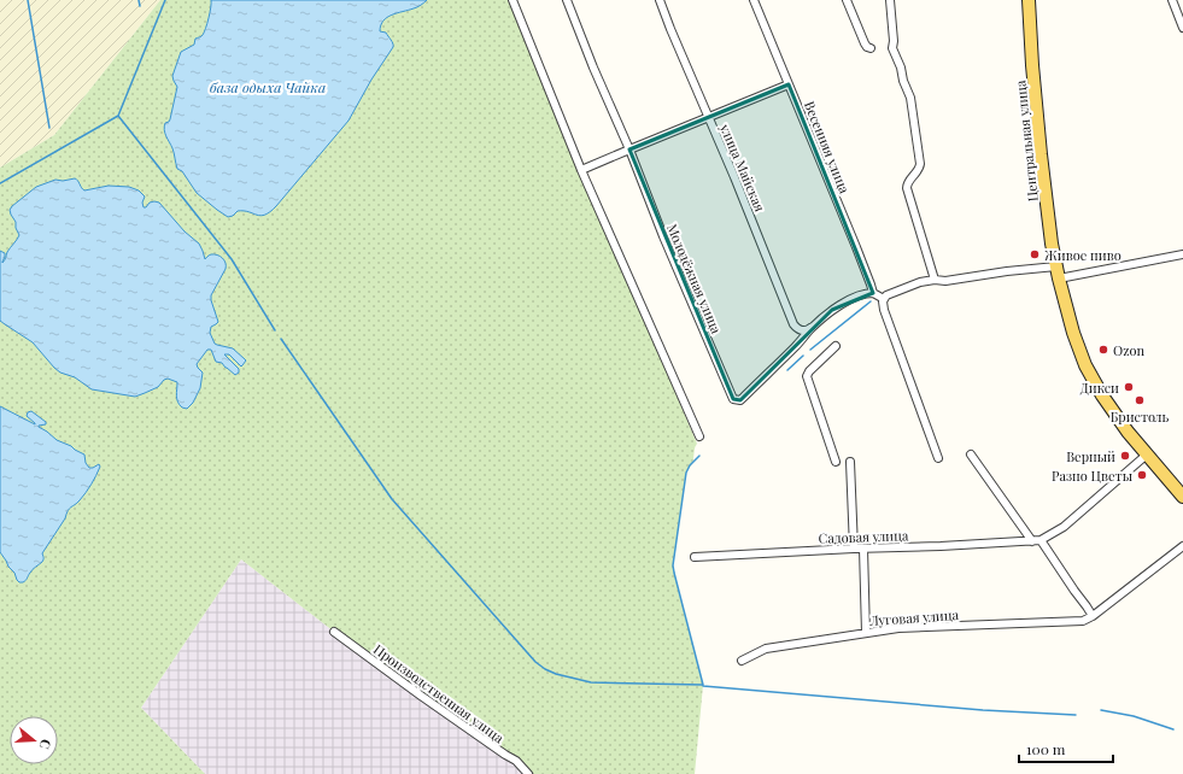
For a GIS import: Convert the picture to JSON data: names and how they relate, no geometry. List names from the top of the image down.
{
  "streets": {
    "main road": ["Центральная улица"],
    "street": [
      "Весенняя улица",
      "улица Майская",
      "Молодёжная улица",
      "Садовая улица",
      "Луговая улица",
      "Производственная улица"
    ]
  },
  "crossings": [
    ["Весенняя улица", "Молодёжная улица"],
    ["улица Майская", "Молодёжная улица"]
  ],
  "water": ["база одыха Чайка"],
  "places": [
    "Живое пиво",
    "Ozon",
    "Дикси",
    "Бристоль",
    "Верный",
    "Разно Цветы"
  ],
  "scale_bar": "100 m",
  "north": "right"
}
